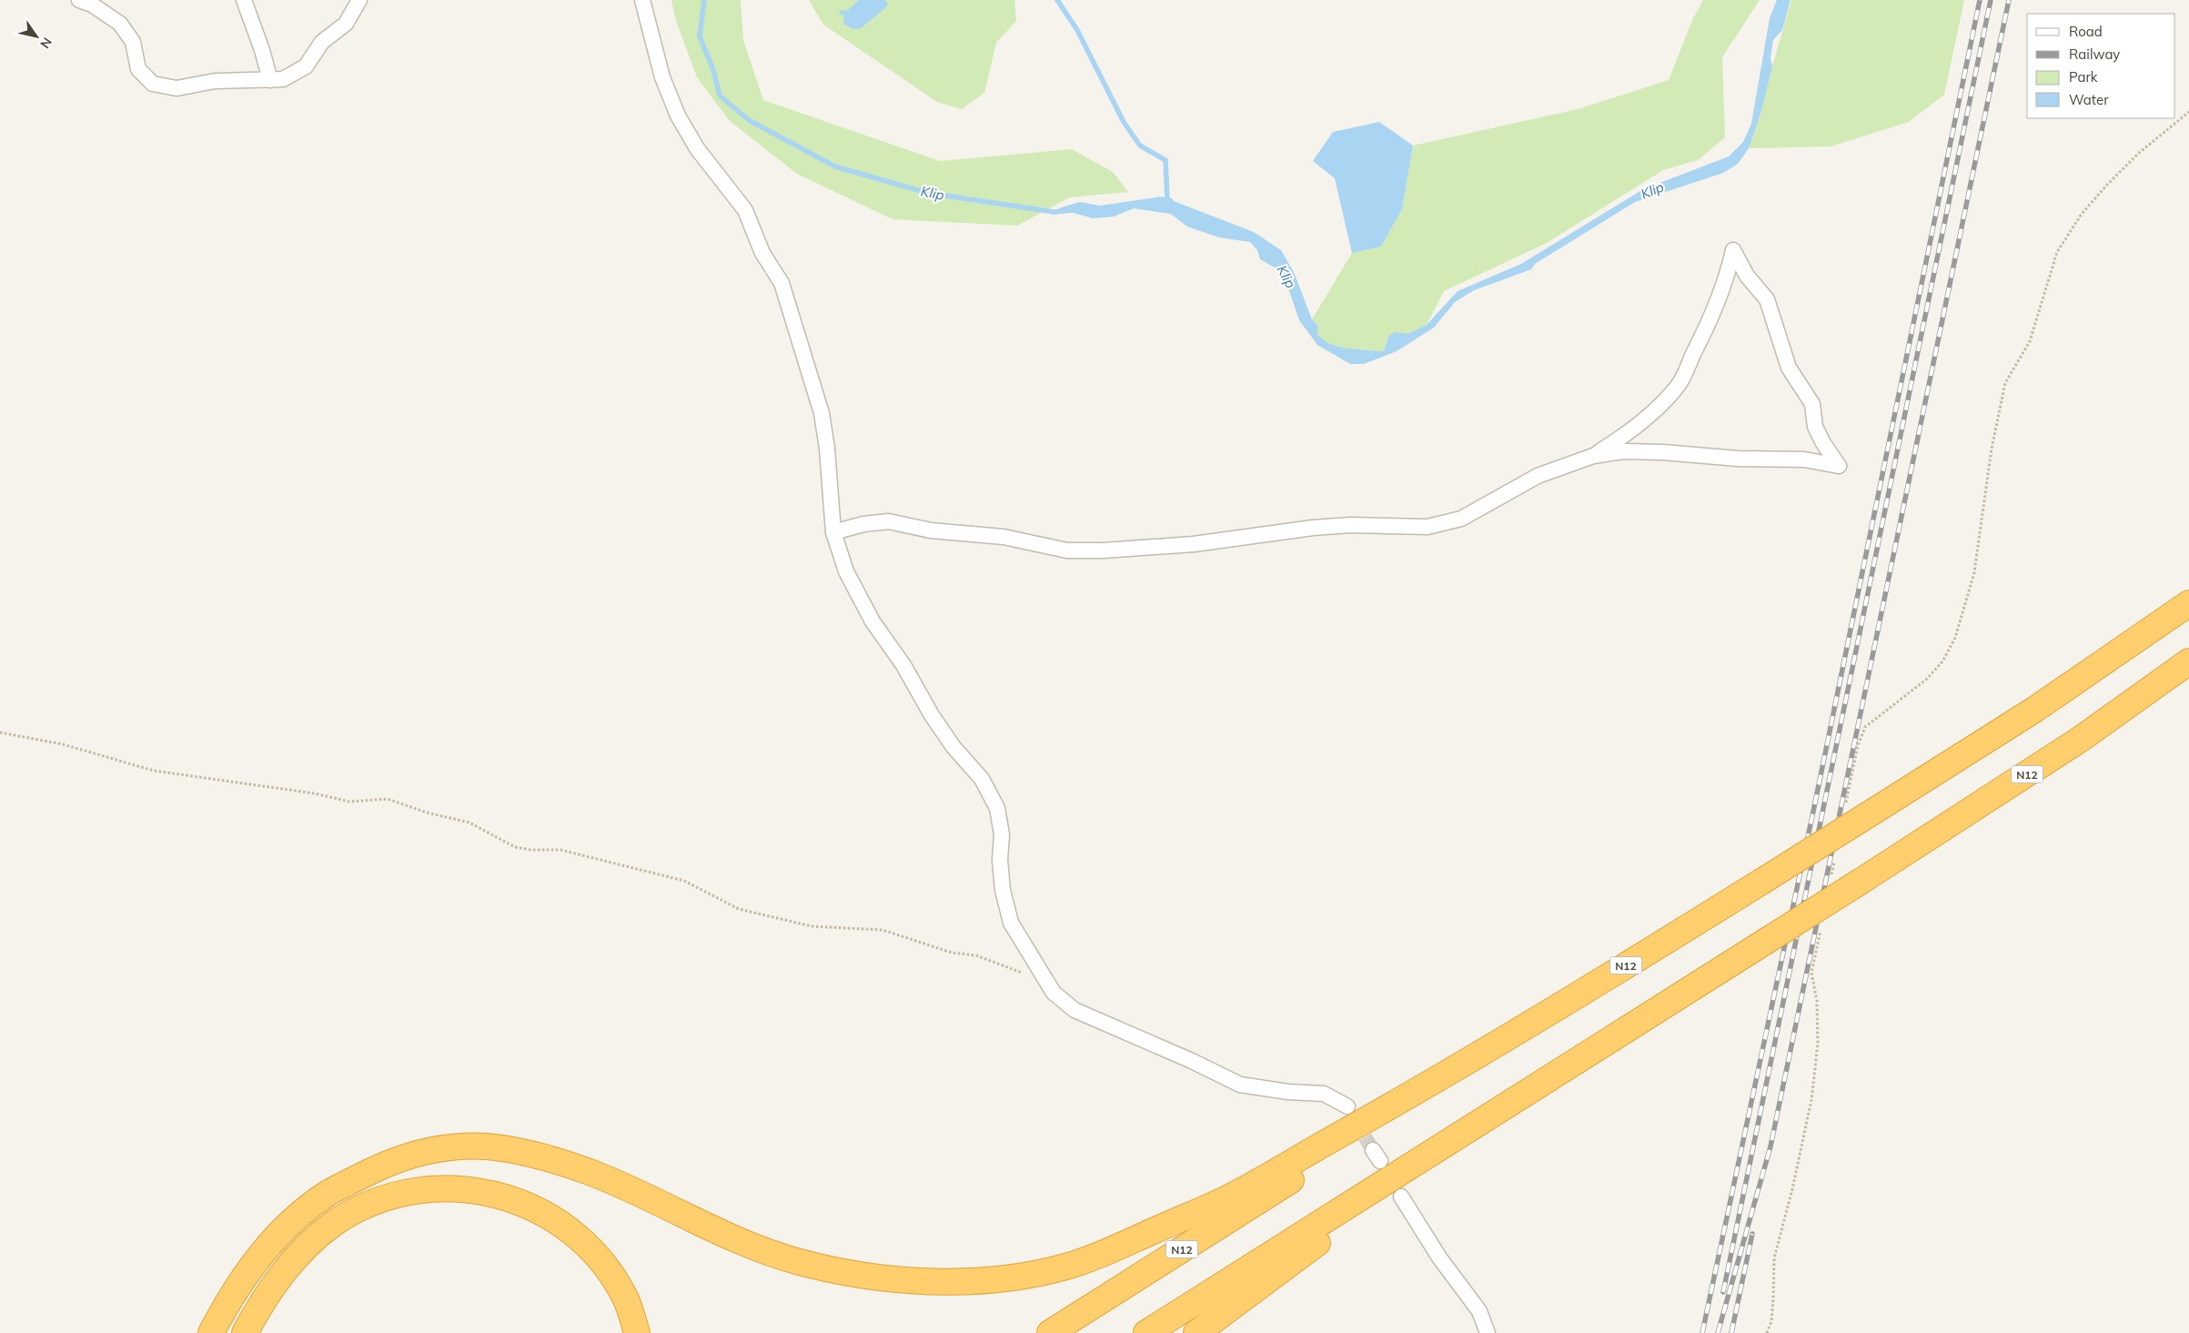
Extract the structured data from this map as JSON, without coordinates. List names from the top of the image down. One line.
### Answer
{"streets":{"highway":["N12"]},"water":["Klip"],"legend":["Road","Railway","Park","Water"],"north":"bottom right"}
